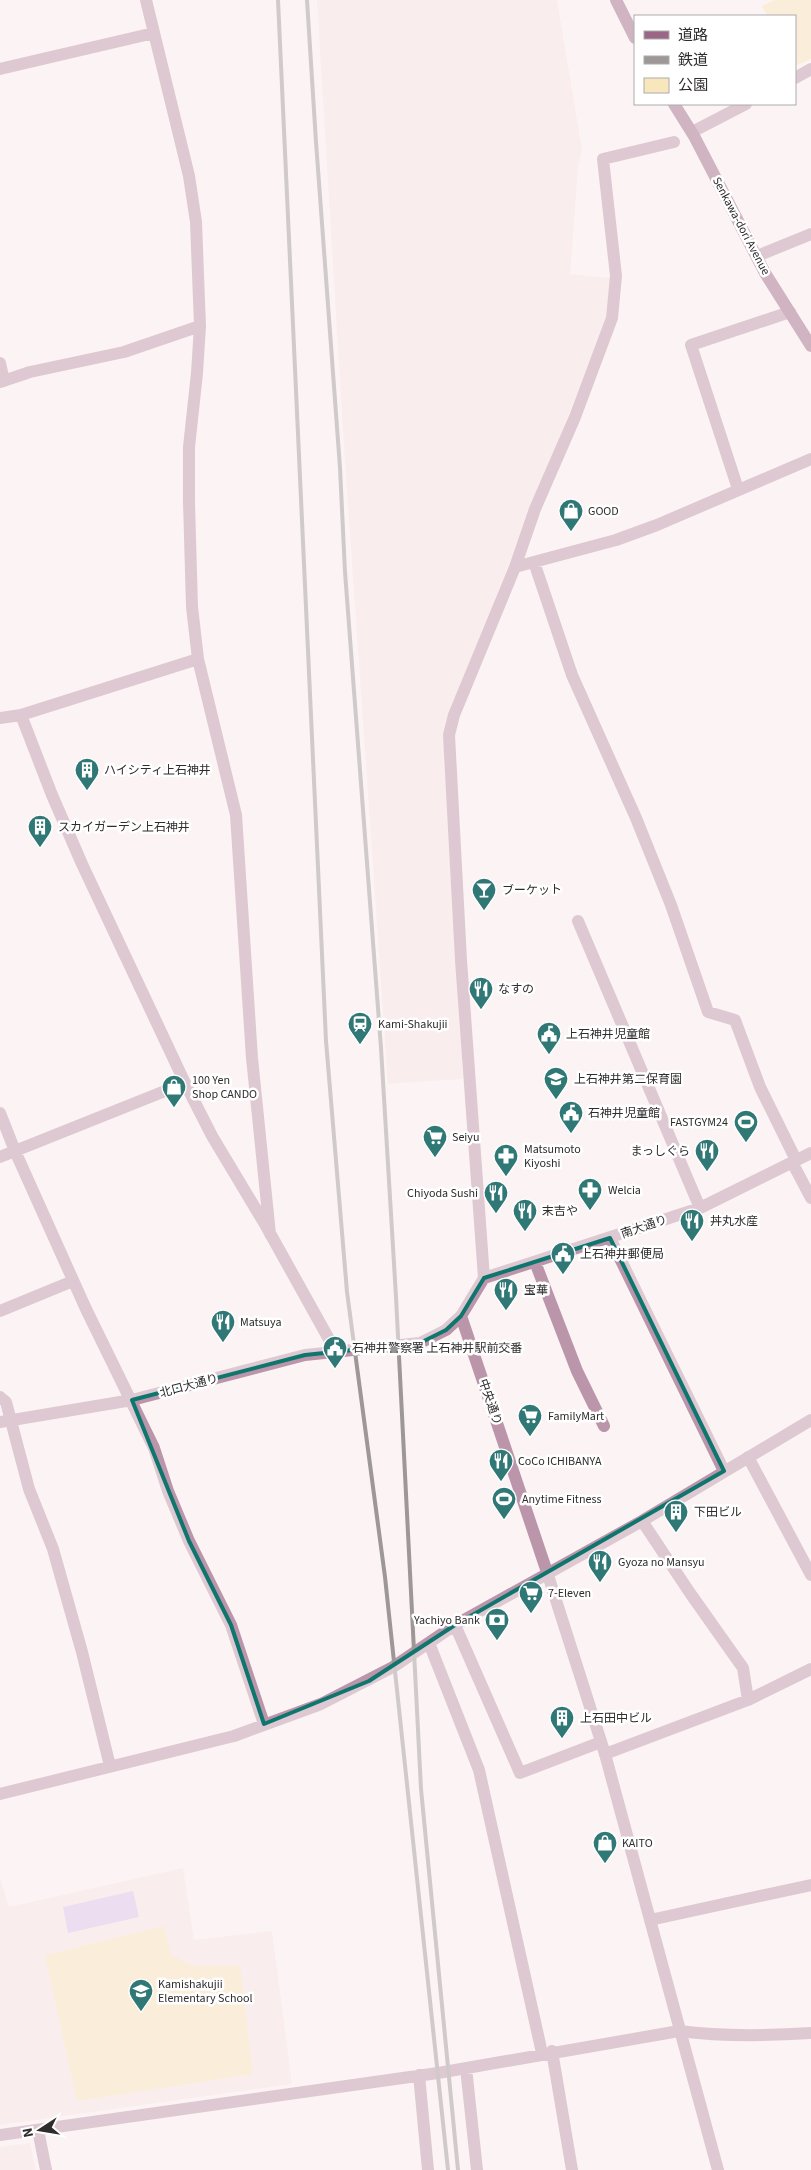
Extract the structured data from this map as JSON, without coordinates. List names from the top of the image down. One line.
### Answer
{"streets":{"main road":["Senkawa-dori Avenue"],"street":["南大通り","北口大通り","中央通り"]},"crossings":[["北口大通り","中央通り"]],"places":{"shop":["GOOD","100 Yen Shop CANDO","KAITO"],"building":["ハイシティ上石神井","スカイガーデン上石神井","下田ビル","上石田中ビル"],"bar":["ブーケット"],"restaurant":["なすの","まっしぐら","Chiyoda Sushi","末吉や","丼丸水産","宝華","Matsuya","CoCo ICHIBANYA","Gyoza no Mansyu"],"station":["Kami-Shakujii"],"public building":["上石神井児童館","石神井児童館","上石神井郵便局","石神井警察署 上石神井駅前交番"],"school or university":["上石神井第二保育園","Kamishakujii Elementary School"],"sports":["FASTGYM24","Anytime Fitness"],"supermarket":["Seiyu","FamilyMart","7-Eleven"],"pharmacy":["Matsumoto Kiyoshi","Welcia"],"bank":["Yachiyo Bank"]},"legend":["道路","鉄道","公園"],"north":"left"}
